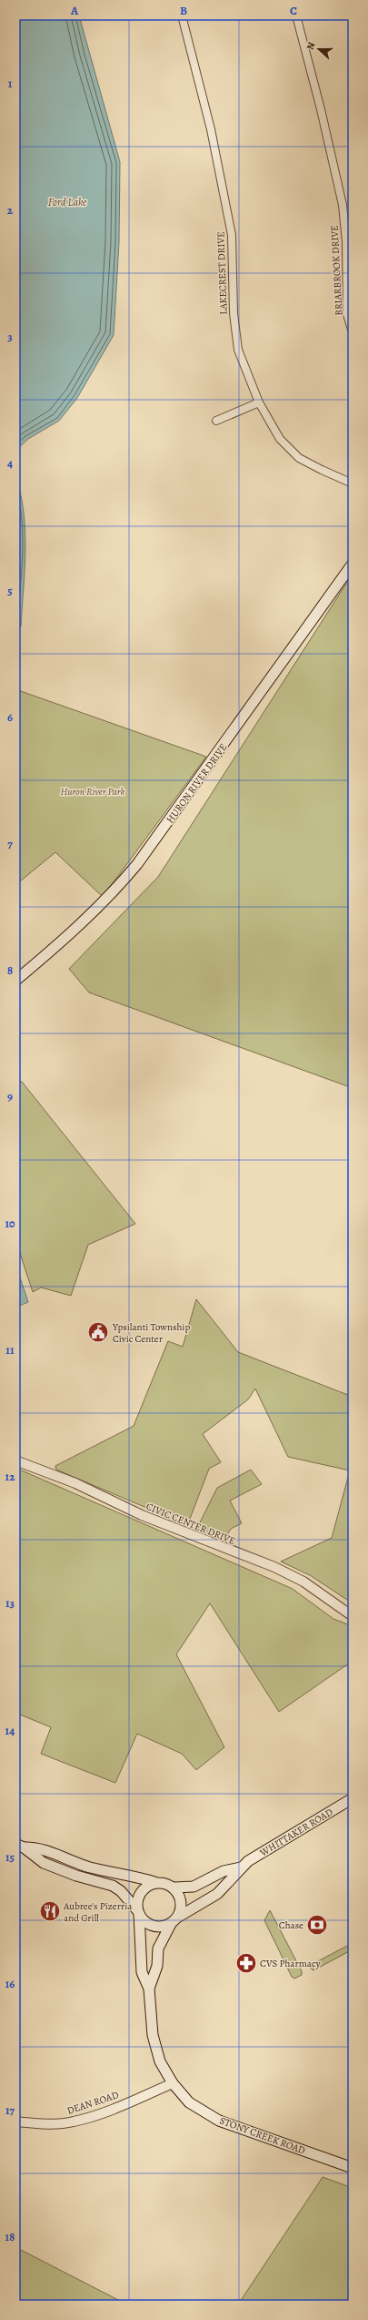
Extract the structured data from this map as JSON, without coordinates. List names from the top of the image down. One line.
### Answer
{"streets":{"main road":["HURON RIVER DRIVE","WHITTAKER ROAD","STONY CREEK ROAD"],"street":["BRIARBROOK DRIVE","LAKECREST DRIVE","CIVIC CENTER DRIVE","DEAN ROAD"]},"crossings":[["WHITTAKER ROAD","STONY CREEK ROAD"],["DEAN ROAD","STONY CREEK ROAD"]],"water":["Ford Lake"],"parks":["Huron River Park"],"places":{"public building":["Ypsilanti Township Civic Center"],"restaurant":["Aubree's Pizerria and Grill"],"bank":["Chase"],"pharmacy":["CVS Pharmacy"]},"north":"left","grid":{"columns":["A","B","C"],"rows":["1","2","3","4","5","6","7","8","9","10","11","12","13","14","15","16","17","18"]}}
